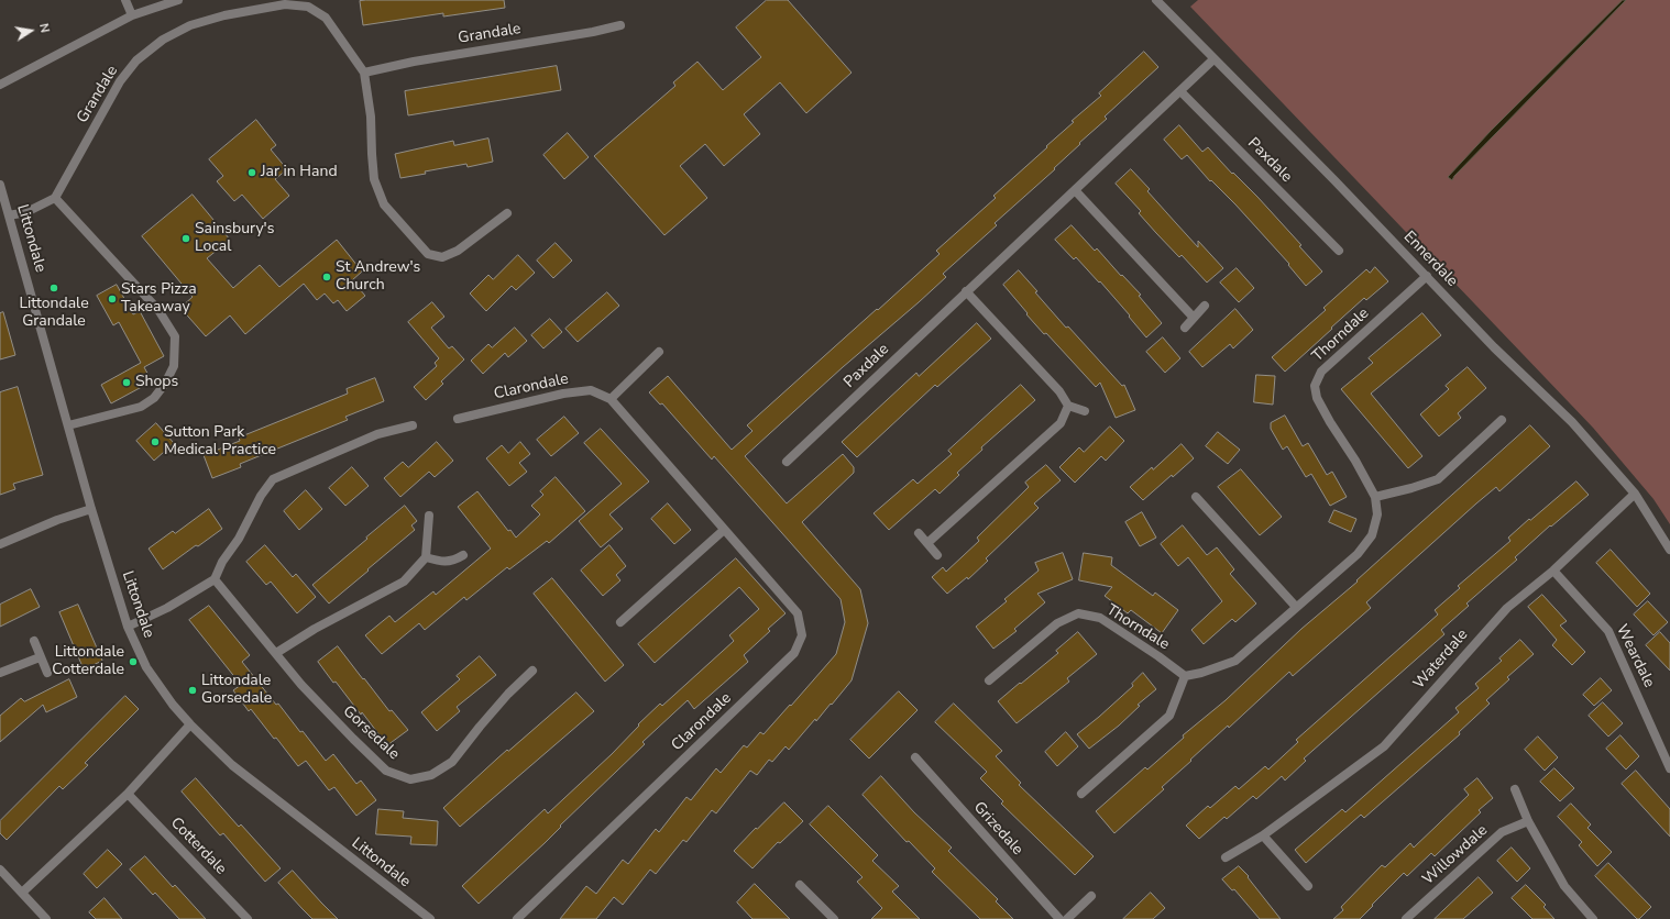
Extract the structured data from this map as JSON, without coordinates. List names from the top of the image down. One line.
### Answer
{"streets":{"street":["Grandale","Paxdale","Littondale","Ennerdale","Thorndale","Clarondale","Weardale","Waterdale","Gorsedale","Grizedale","Cotterdale","Willowdale"]},"crossings":[["Paxdale","Ennerdale"],["Ennerdale","Thorndale"],["Ennerdale","Waterdale"],["Weardale","Waterdale"]],"places":["Jar in Hand","Sainsbury's Local","St Andrew's Church","Littondale Grandale","Stars Pizza Takeaway","Shops","Sutton Park Medical Practice","Littondale Cotterdale","Littondale Gorsedale"],"north":"right"}
